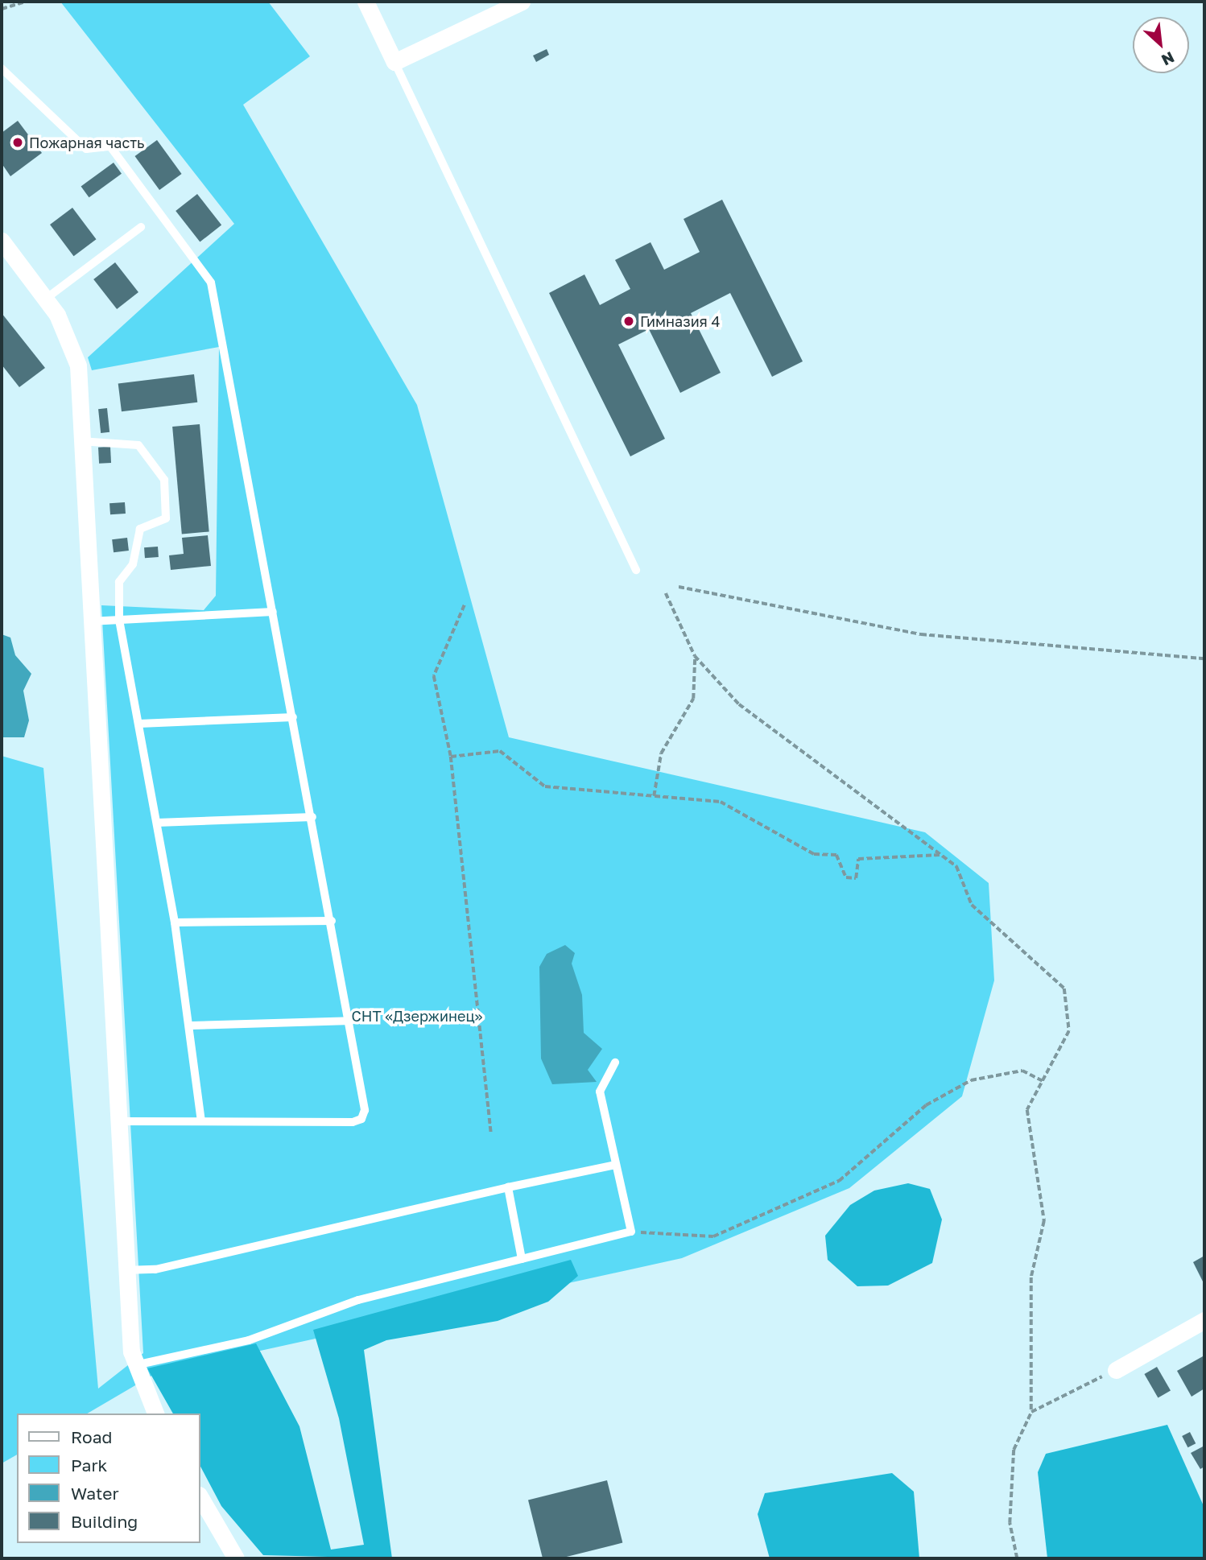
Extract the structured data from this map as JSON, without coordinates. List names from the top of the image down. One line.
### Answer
{"parks":["СНТ «Дзержинец»"],"places":["Пожарная часть","Гимназия 4"],"legend":["Road","Park","Water","Building"],"north":"bottom right"}
